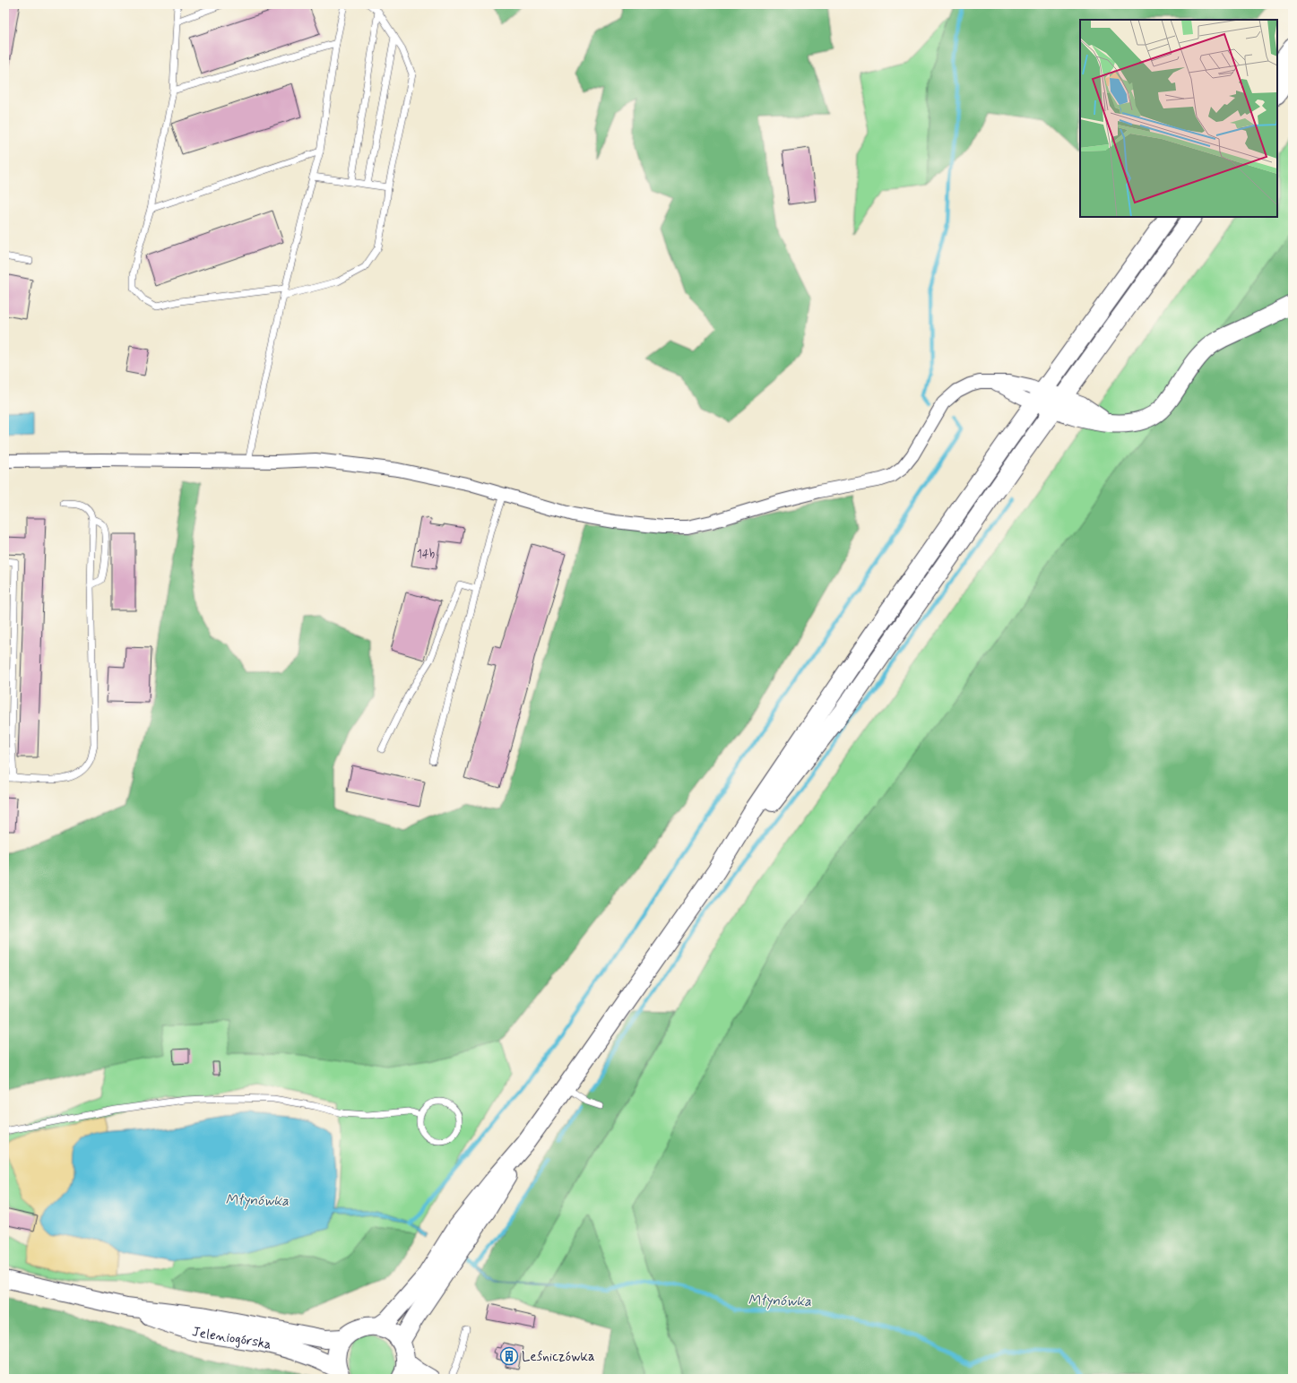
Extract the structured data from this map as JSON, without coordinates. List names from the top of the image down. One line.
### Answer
{"streets":{"main road":["Jeleniogórska"]},"water":["Młynówka"],"places":{"building":["Leśniczówka"]},"house_numbers":["14b"]}
